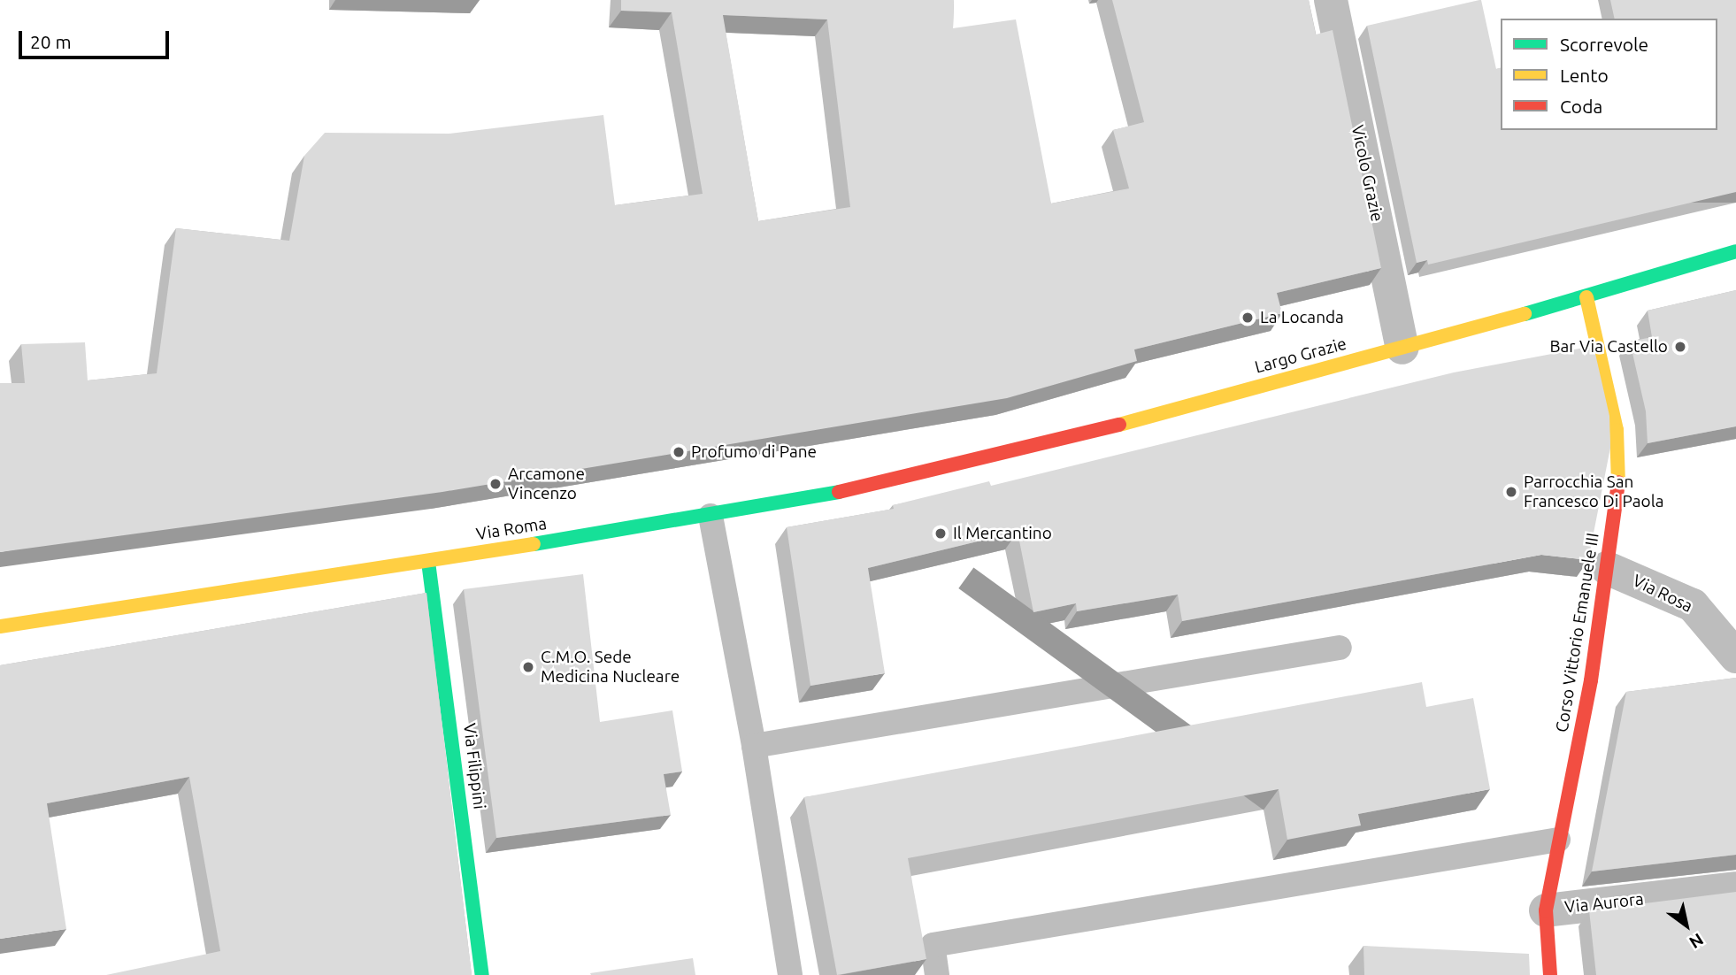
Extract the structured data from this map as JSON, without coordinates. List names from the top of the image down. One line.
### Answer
{"streets":{"street":["Vicolo Grazie","Largo Grazie","Via Roma","Via Rosa","Corso Vittorio Emanuele III","Via Filippini","Via Aurora"]},"crossings":[["Vicolo Grazie","Largo Grazie"],["Largo Grazie","Via Roma"],["Largo Grazie","Corso Vittorio Emanuele III"],["Via Roma","Via Filippini"],["Via Rosa","Corso Vittorio Emanuele III"],["Corso Vittorio Emanuele III","Via Aurora"]],"places":["La Locanda","Bar Via Castello","Profumo di Pane","Arcamone Vincenzo","Parrocchia San Francesco Di Paola","Il Mercantino","C.M.O. Sede Medicina Nucleare"],"legend":["Scorrevole","Lento","Coda"],"scale_bar":"20 m","north":"bottom right"}
